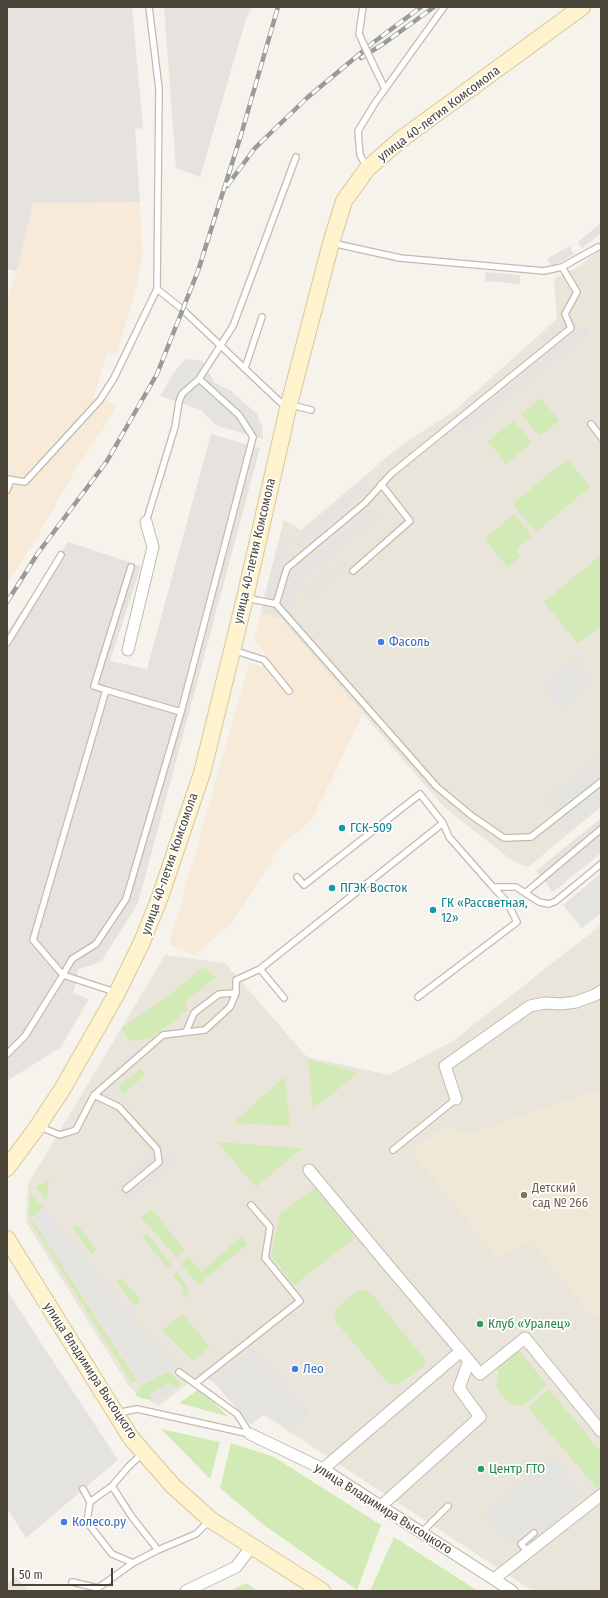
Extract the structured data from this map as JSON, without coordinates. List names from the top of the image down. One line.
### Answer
{"streets":{"main road":["улица 40-летия Комсомола","улица Владимира Высоцкого"]},"places":["Фасоль","ГСК-509","ПГЭК Восток","ГК «Рассветная, 12»","Детский сад № 266","Клуб «Уралец»","Лео","Центр ГТО","Колесо.ру"],"scale_bar":"50 m"}
